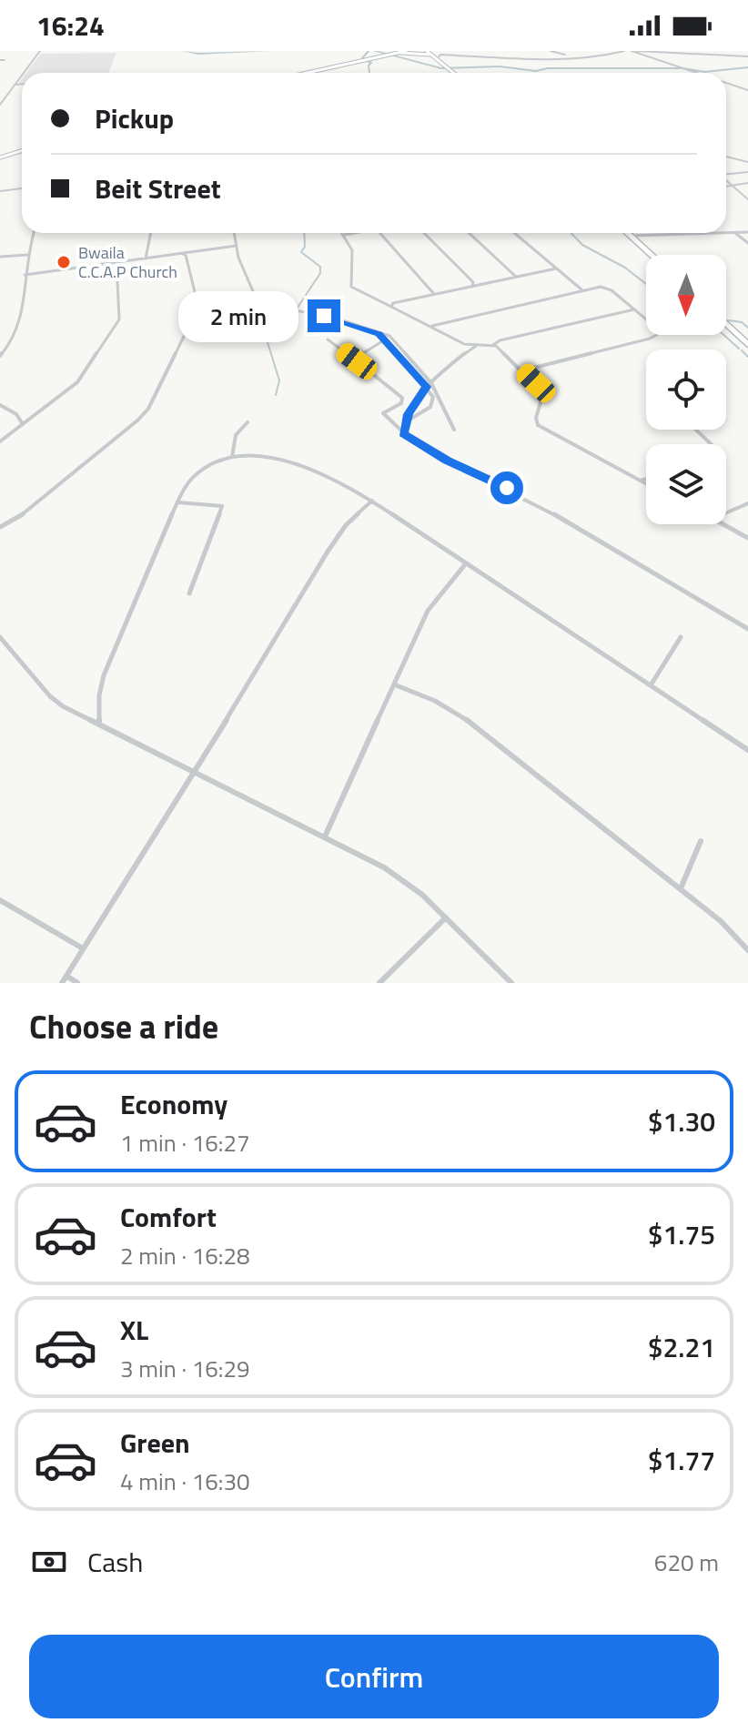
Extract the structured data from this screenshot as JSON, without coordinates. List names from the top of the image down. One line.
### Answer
{"places":["Bwaila C.C.A.P Church"],"north":"bottom","page":{"status":"16:24","banner":["Pickup","Beit Street"],"bubble":"2 min","heading":"Choose a ride","list":[{"name":"Economy","note":"1 min · 16:27","value":"$1.30"},{"name":"Comfort","note":"2 min · 16:28","value":"$1.75"},{"name":"XL","note":"3 min · 16:29","value":"$2.21"},{"name":"Green","note":"4 min · 16:30","value":"$1.77"}],"pay":["Cash","620 m"],"buttons":"Confirm"}}
